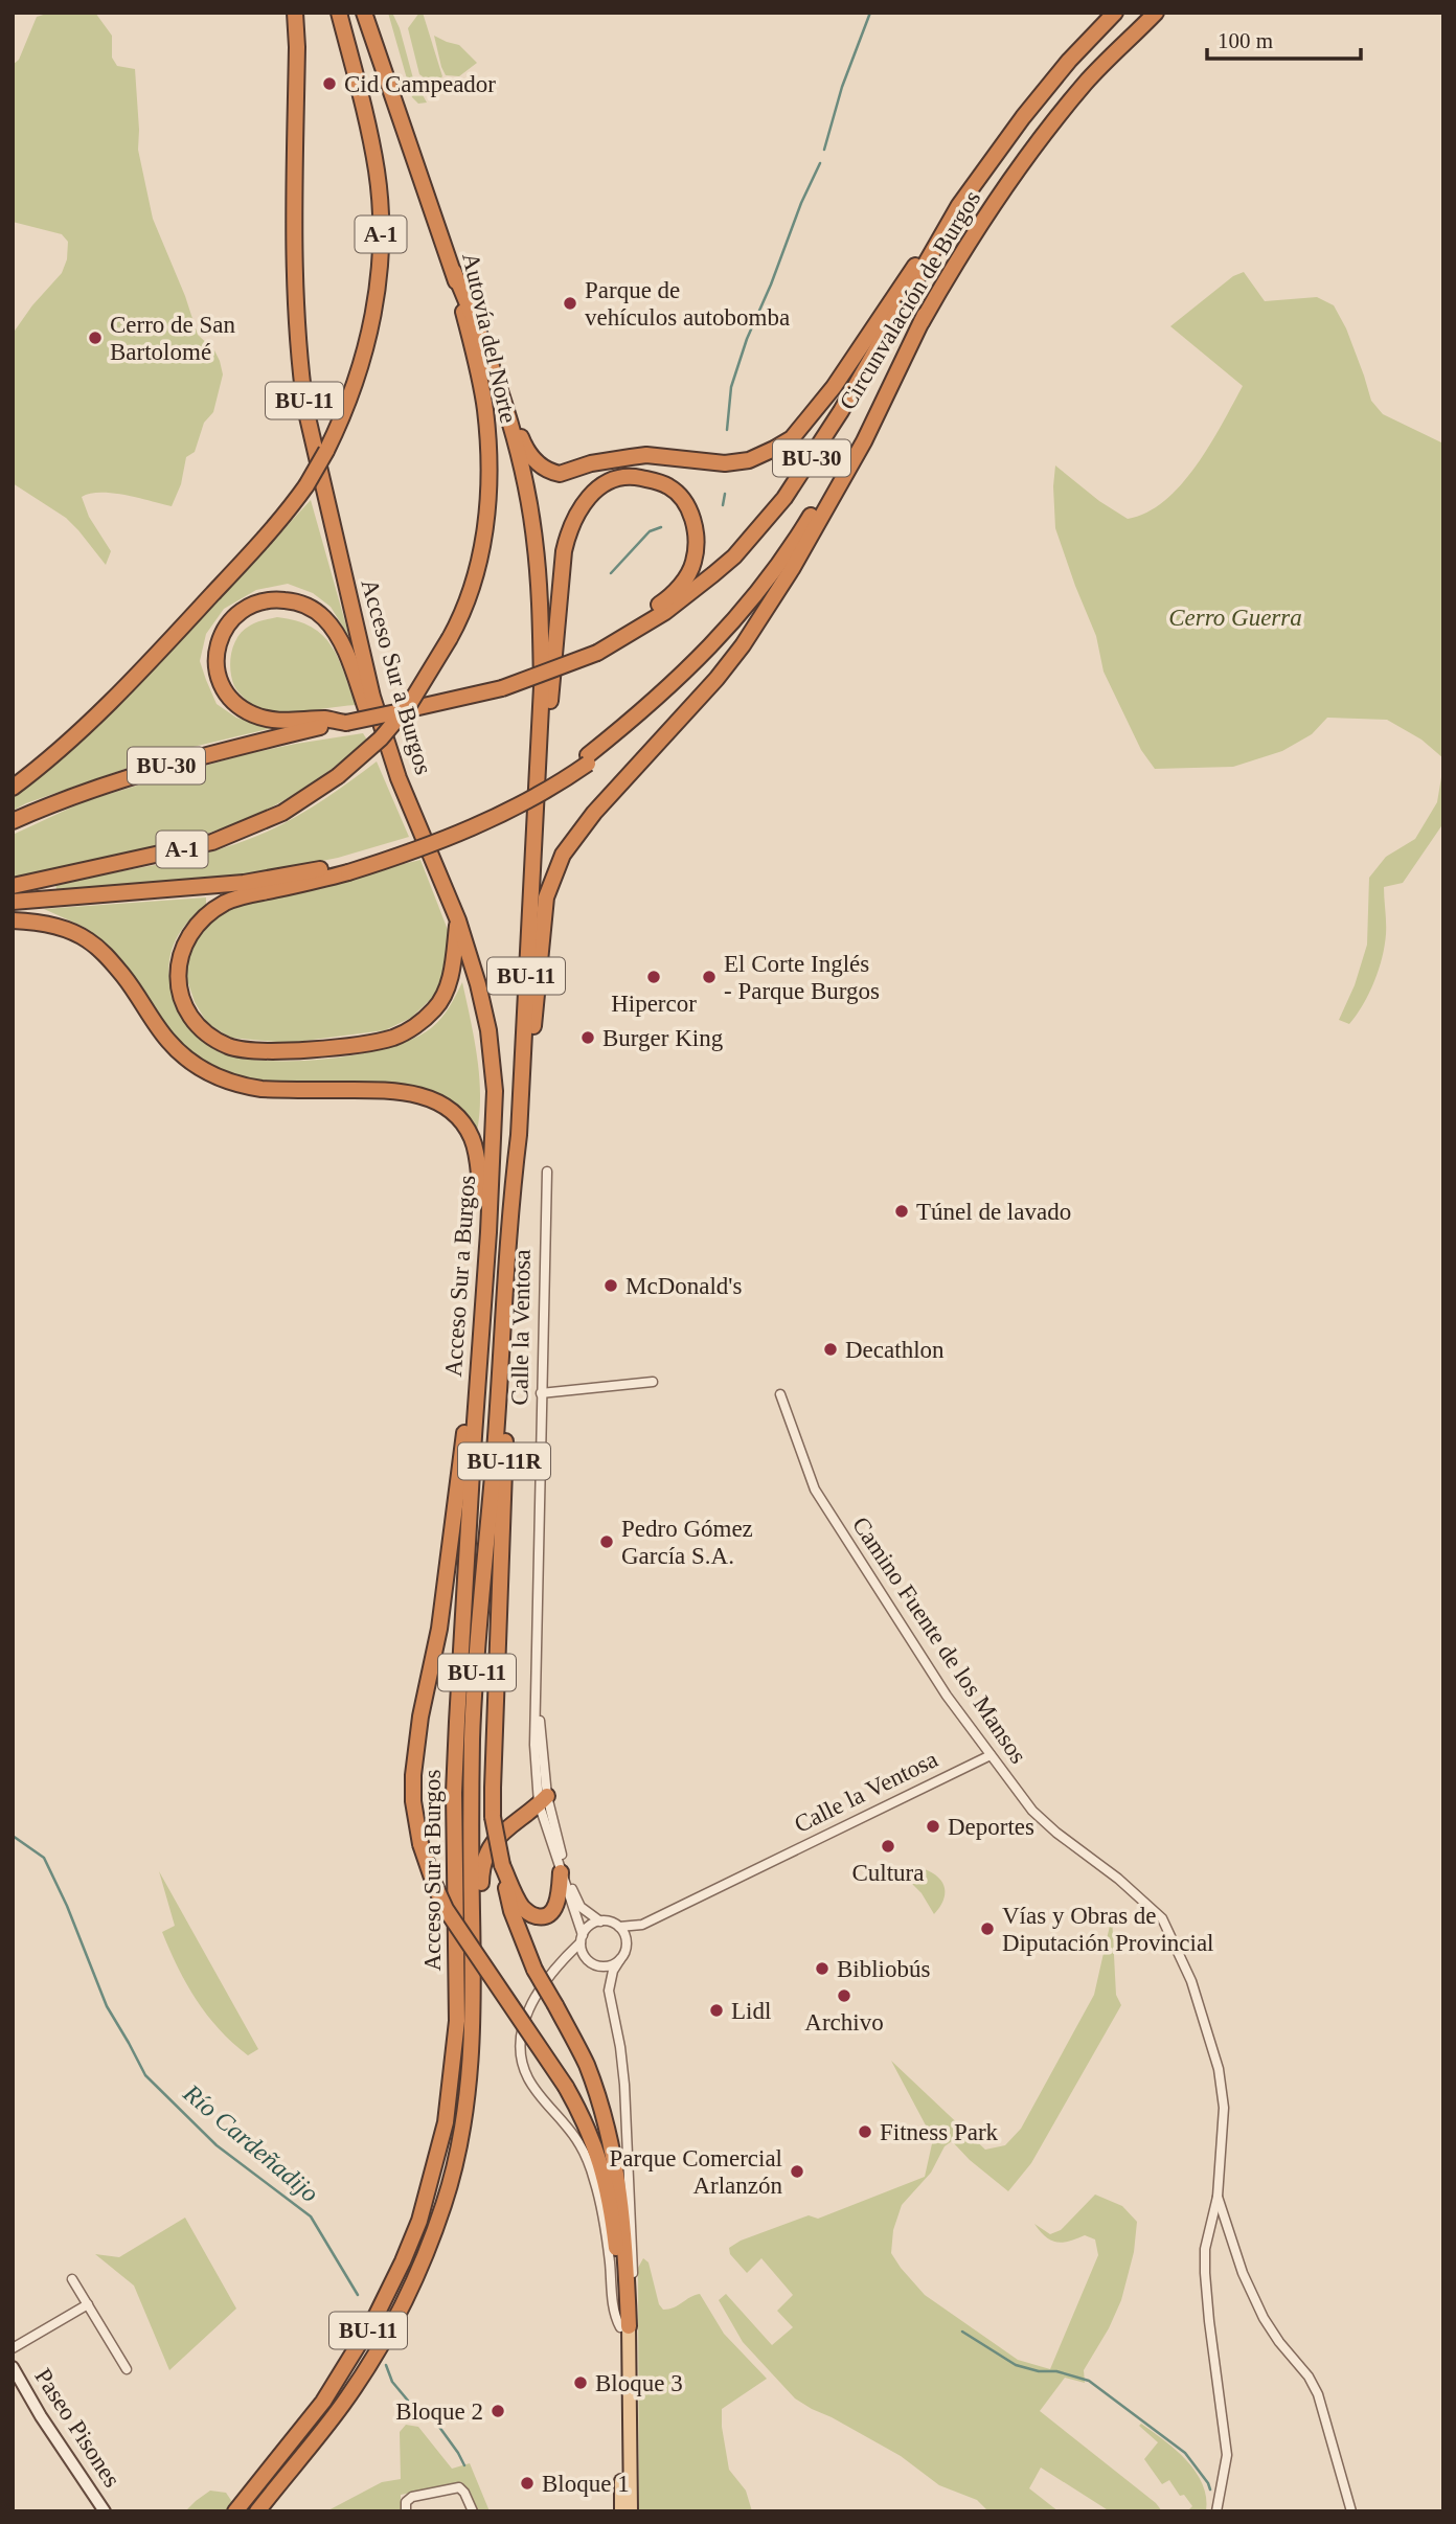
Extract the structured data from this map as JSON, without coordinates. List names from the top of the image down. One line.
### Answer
{"streets":{"highway":["A-1","Circunvalación de Burgos","Autovía del Norte","BU-11","BU-30","Acceso Sur a Burgos","BU-11R"],"main road":["Paseo Pisones"],"street":["Calle la Ventosa","Camino Fuente de los Mansos"]},"crossings":[["Circunvalación de Burgos","BU-30"],["Autovía del Norte","Acceso Sur a Burgos"],["Acceso Sur a Burgos","BU-11R"],["Calle la Ventosa","Camino Fuente de los Mansos"]],"water":["Río Cardeñadijo"],"parks":["Cerro Guerra"],"places":["Cid Campeador","Parque de vehículos autobomba","Cerro de San Bartolomé","Hipercor","El Corte Inglés - Parque Burgos","Burger King","Túnel de lavado","McDonald's","Decathlon","Pedro Gómez García S.A.","Deportes","Cultura","Vías y Obras de Diputación Provincial","Bibliobús","Archivo","Lidl","Fitness Park","Parque Comercial Arlanzón","Bloque 3","Bloque 2","Bloque 1"],"scale_bar":"100 m"}
